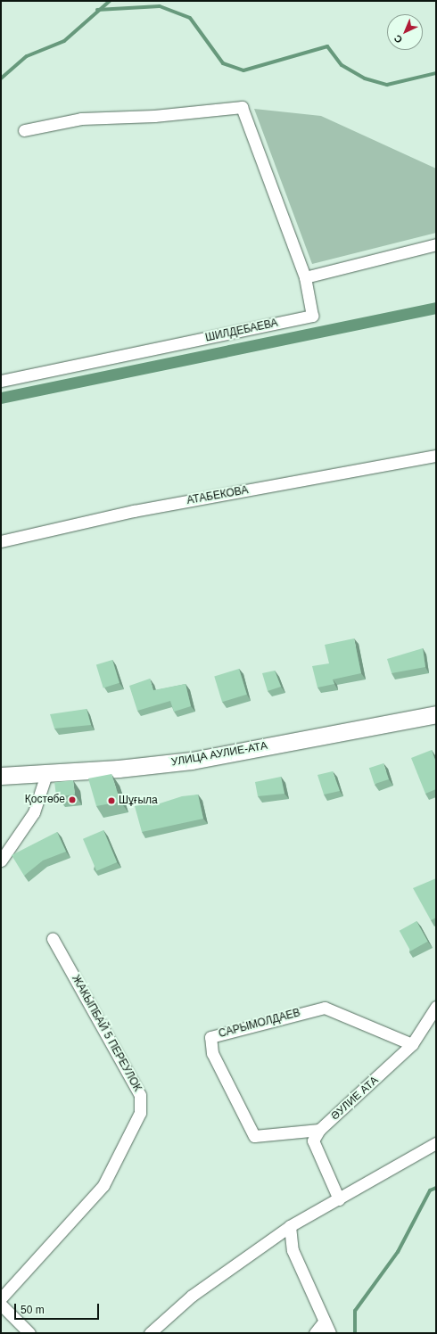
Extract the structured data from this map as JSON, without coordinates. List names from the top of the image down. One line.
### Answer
{"streets":{"main road":["УЛИЦА АУЛИЕ-АТА"],"street":["ШИЛДЕБАЕВА","АТАБЕКОВА","САРЫМОЛДАЕВ","ЖАКЫПБАЙ 5 ПЕРЕУЛОК","ӘУЛИЕ АТА"]},"crossings":[["САРЫМОЛДАЕВ","ӘУЛИЕ АТА"]],"places":["Қостөбе","Шұғыла"],"scale_bar":"50 m","north":"bottom left"}
